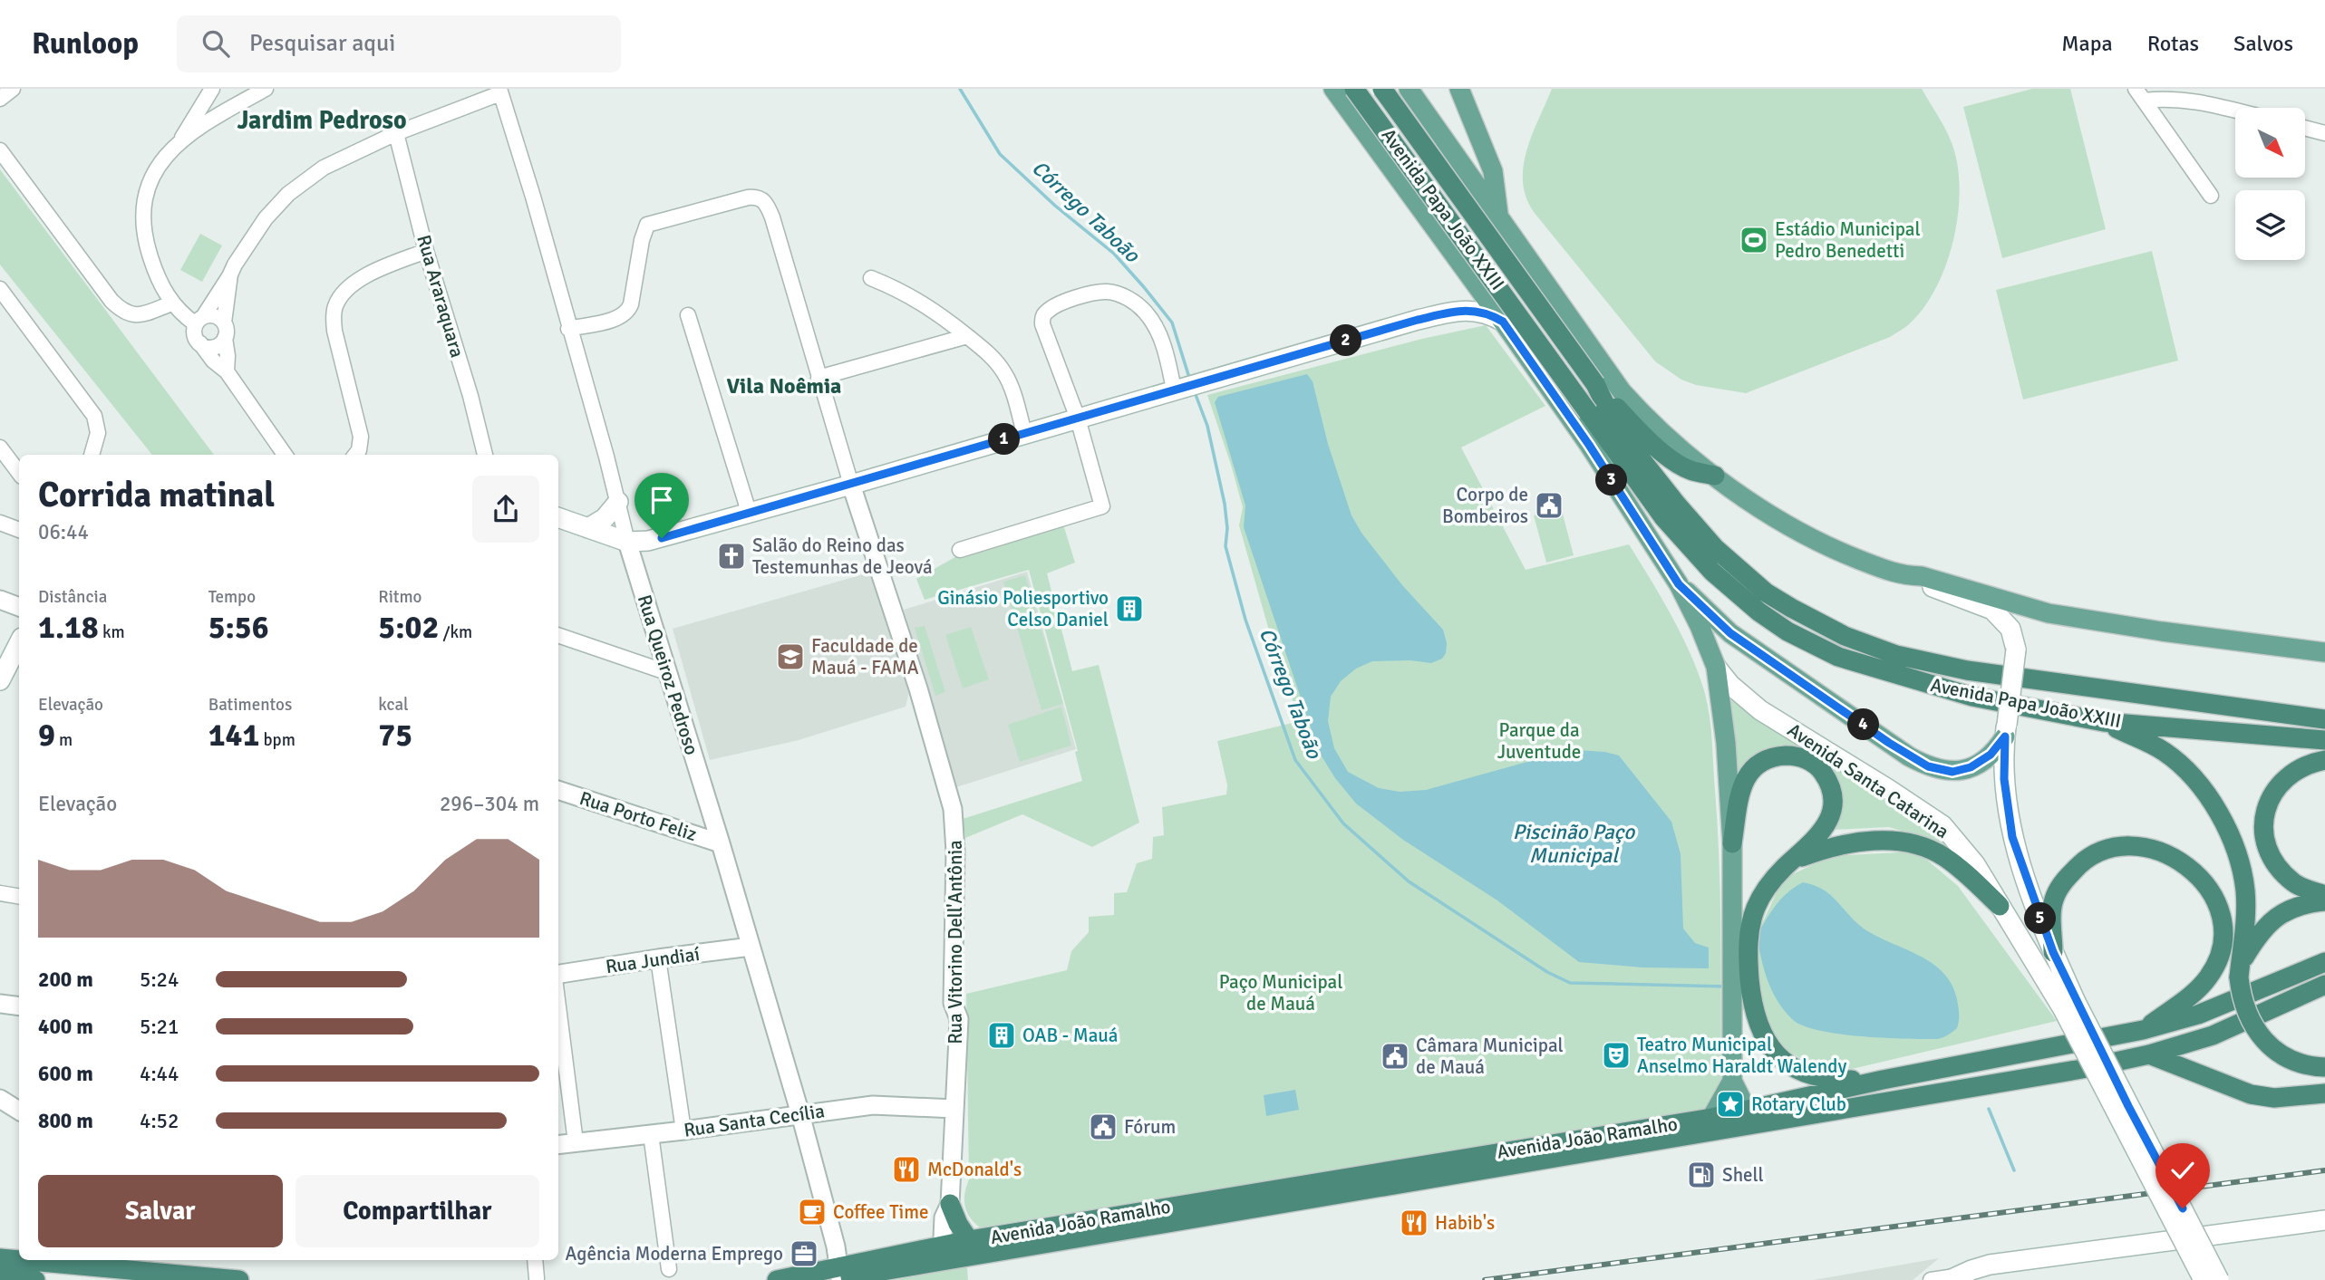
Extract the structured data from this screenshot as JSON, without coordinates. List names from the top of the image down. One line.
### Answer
{"streets":{"highway":["Avenida Papa João XXIII","Avenida João Ramalho"],"main road":["Avenida Santa Catarina"],"street":["Rua Araraquara","Rua Queiroz Pedroso","Rua Porto Feliz","Rua Vitorino Dell'Antônia","Rua Jundiaí","Rua Santa Cecília"]},"crossings":[["Avenida Papa João XXIII","Avenida Santa Catarina"],["Avenida Papa João XXIII","Avenida João Ramalho"],["Rua Queiroz Pedroso","Rua Porto Feliz"],["Rua Queiroz Pedroso","Rua Jundiaí"],["Rua Queiroz Pedroso","Rua Santa Cecília"],["Rua Queiroz Pedroso","Avenida João Ramalho"],["Rua Vitorino Dell'Antônia","Rua Santa Cecília"],["Rua Vitorino Dell'Antônia","Avenida João Ramalho"]],"districts":["Jardim Pedroso","Vila Noêmia"],"water":["Córrego Taboão","Piscinão Paço Municipal"],"parks":["Parque da Juventude","Paço Municipal de Mauá"],"places":{"sports":["Estádio Municipal Pedro Benedetti"],"public building":["Corpo de Bombeiros","Câmara Municipal de Mauá","Fórum"],"church":["Salão do Reino das Testemunhas de Jeová"],"building":["Ginásio Poliesportivo Celso Daniel","OAB - Mauá"],"school or university":["Faculdade de Mauá - FAMA"],"theatre":["Teatro Municipal Anselmo Haraldt Walendy"],"place":["Rotary Club"],"restaurant":["McDonald's","Habib's"],"fuel station":["Shell"],"cafe":["Coffee Time"],"office":["Agência Moderna Emprego"]},"north":"bottom right","page":{"header":"Runloop","search":"Pesquisar aqui","nav":["Mapa","Rotas","Salvos"],"pins":["2","1","3","4","5"],"heading":["Corrida matinal","06:44"],"stats":[["Distância","1.18 km"],["Tempo","5:56"],["Ritmo","5:02 /km"],["Elevação","9 m"],["Batimentos","141 bpm"],["kcal","75"]],"chart":["Elevação","296–304 m"],"list":[{"name":"200 m","note":"5:24"},{"name":"400 m","note":"5:21"},{"name":"600 m","note":"4:44"},{"name":"800 m","note":"4:52"}],"buttons":["Salvar","Compartilhar"]}}
